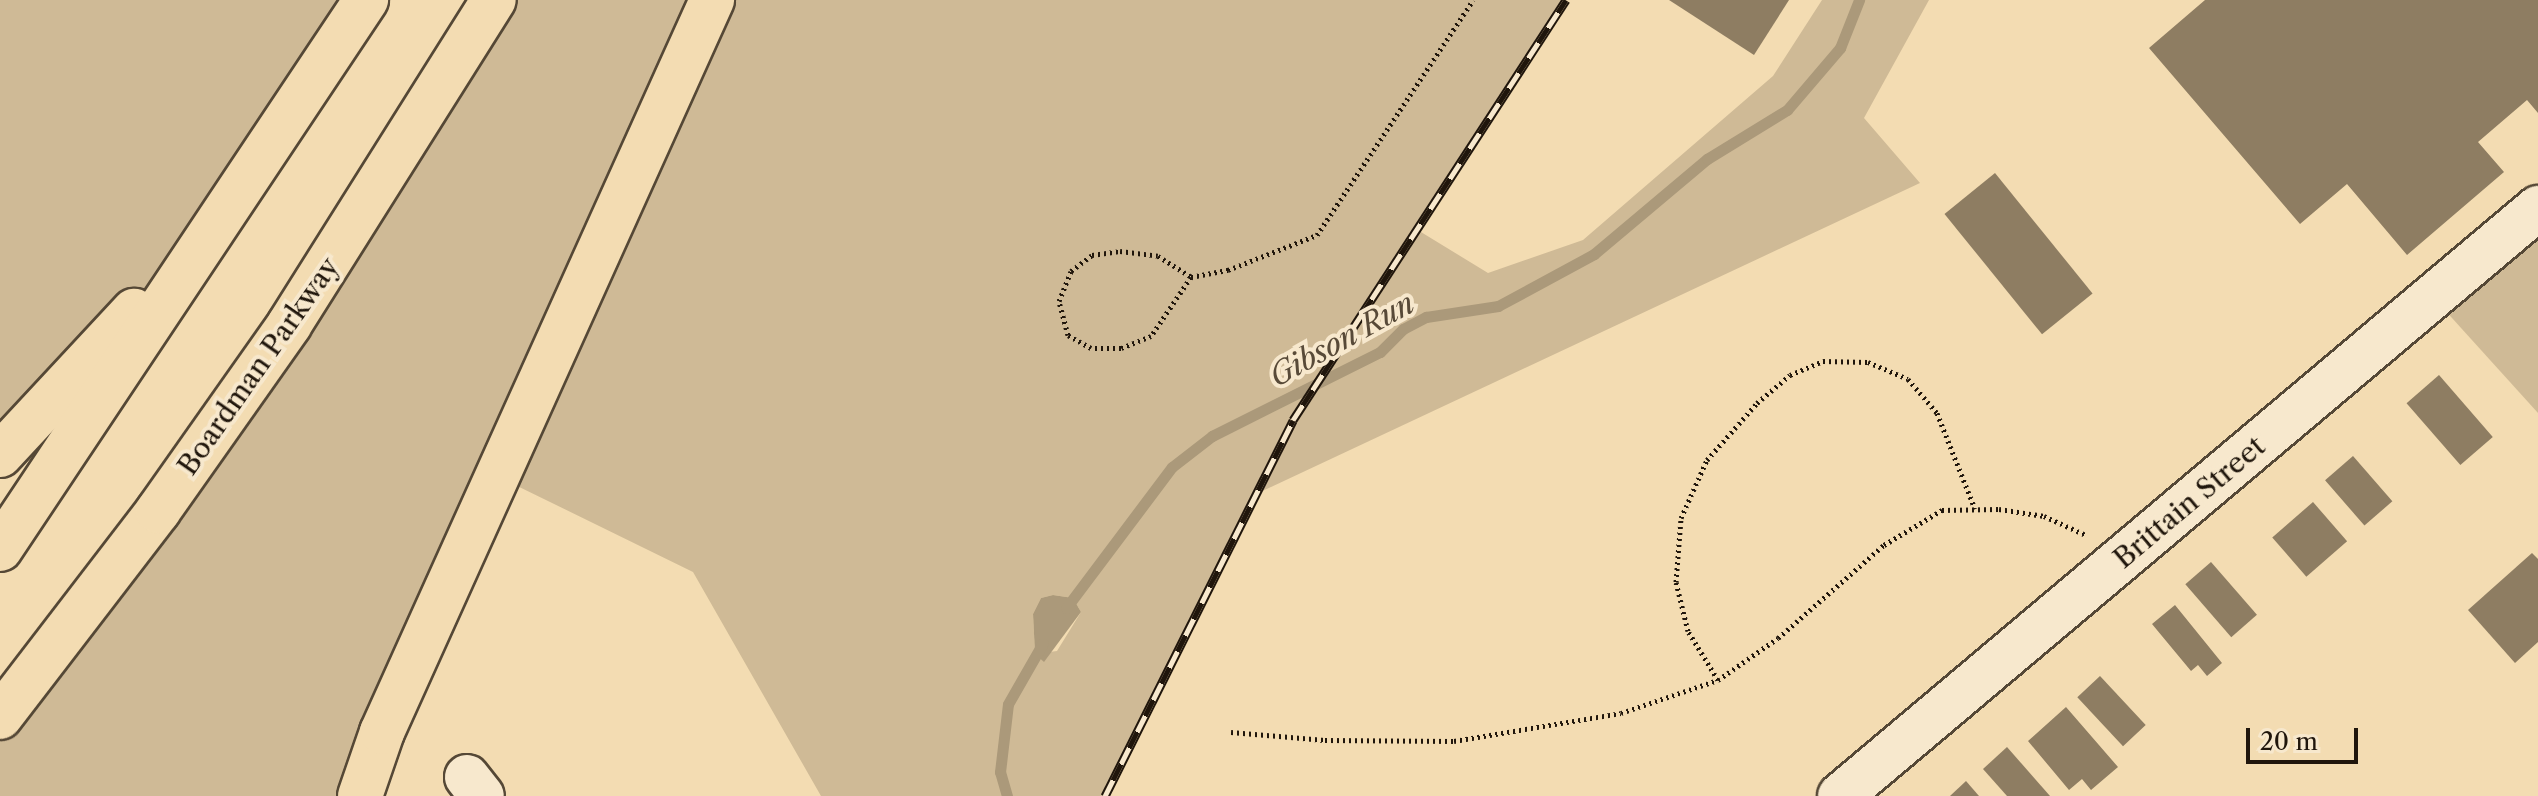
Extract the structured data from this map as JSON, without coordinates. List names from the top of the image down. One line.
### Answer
{"streets":{"highway":["Boardman Parkway"],"street":["Brittain Street"]},"water":["Gibson Run"],"scale_bar":"20 m"}
